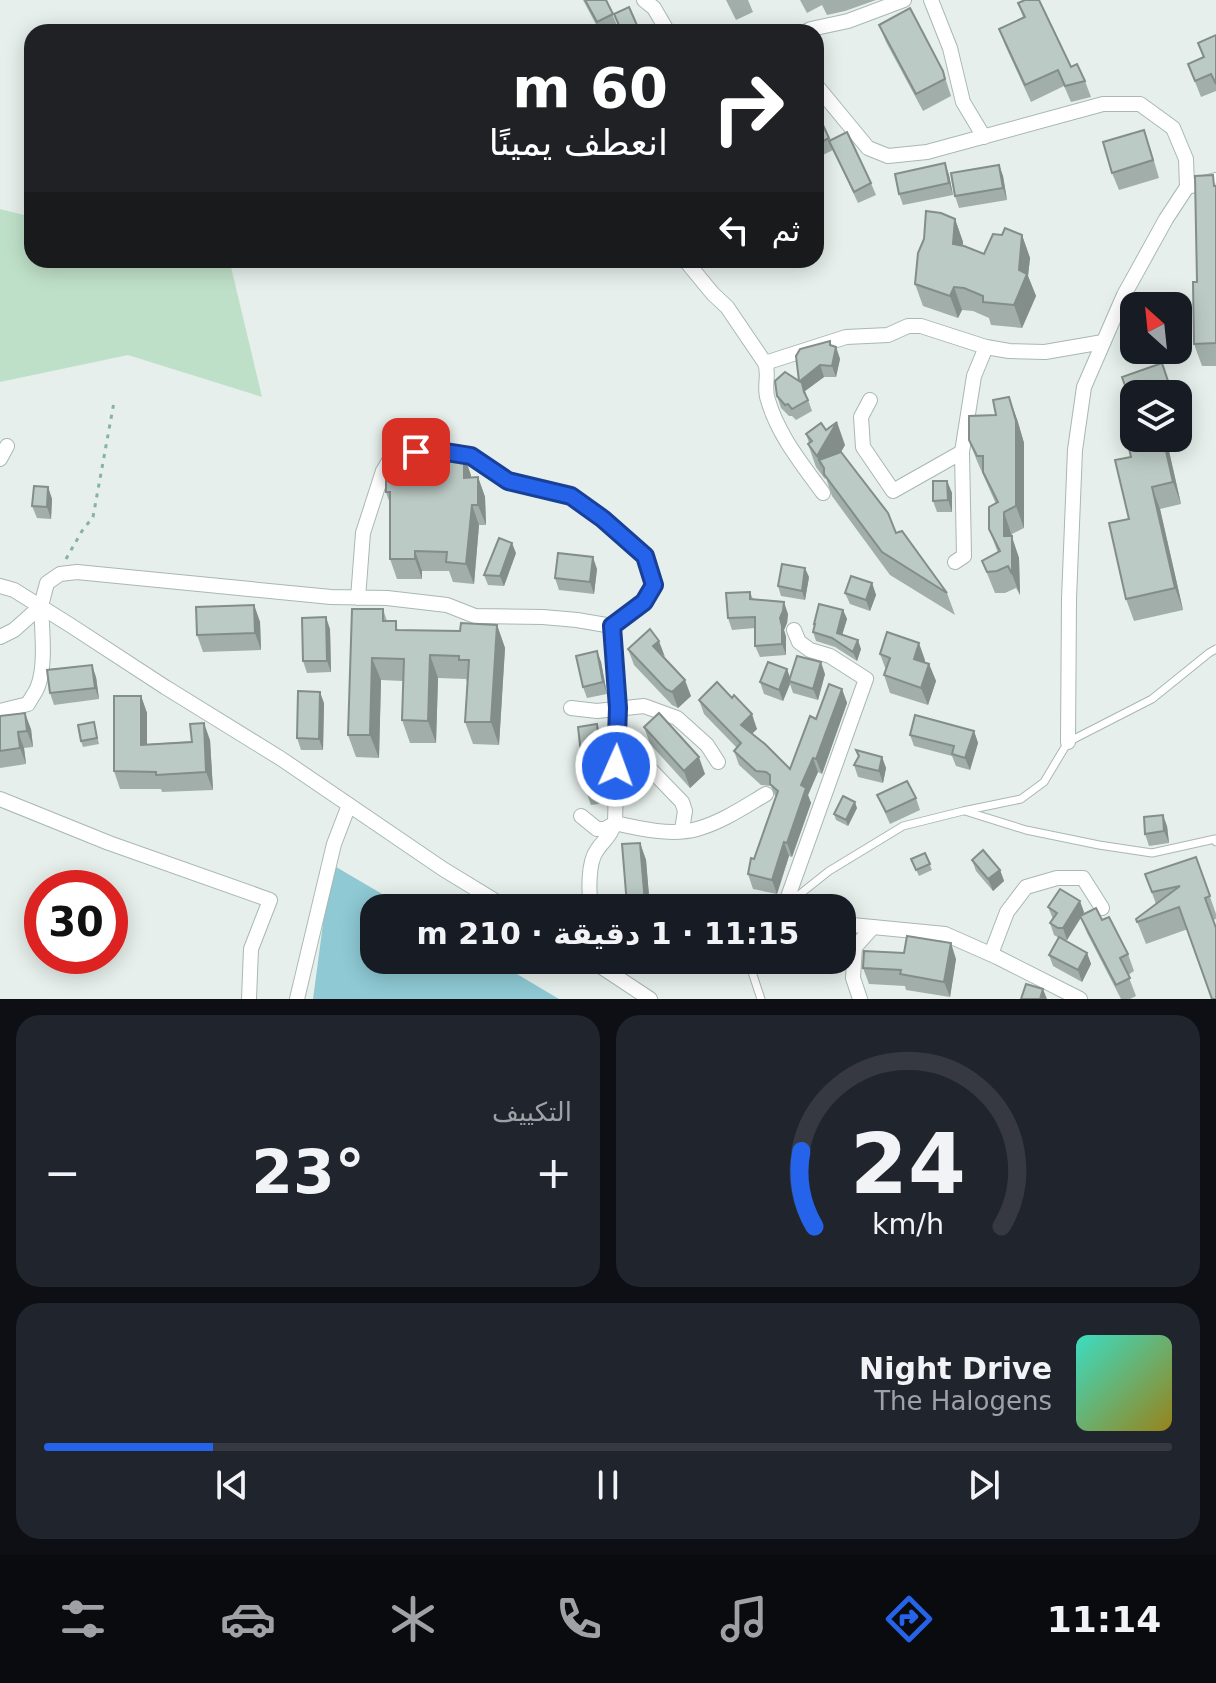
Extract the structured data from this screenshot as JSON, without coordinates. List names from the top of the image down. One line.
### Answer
{"north":"top left","page":{"turn":["60 m","انعطف يمينًا"],"then":"ثم","limit":"30","trip":"11:15 · 1 دقيقة · 210 m","tile":"التكييف","heat":["−","23°","+"],"song":["Night Drive","The Halogens"],"tabs":"11:14","gauge":["24","km/h"]}}
